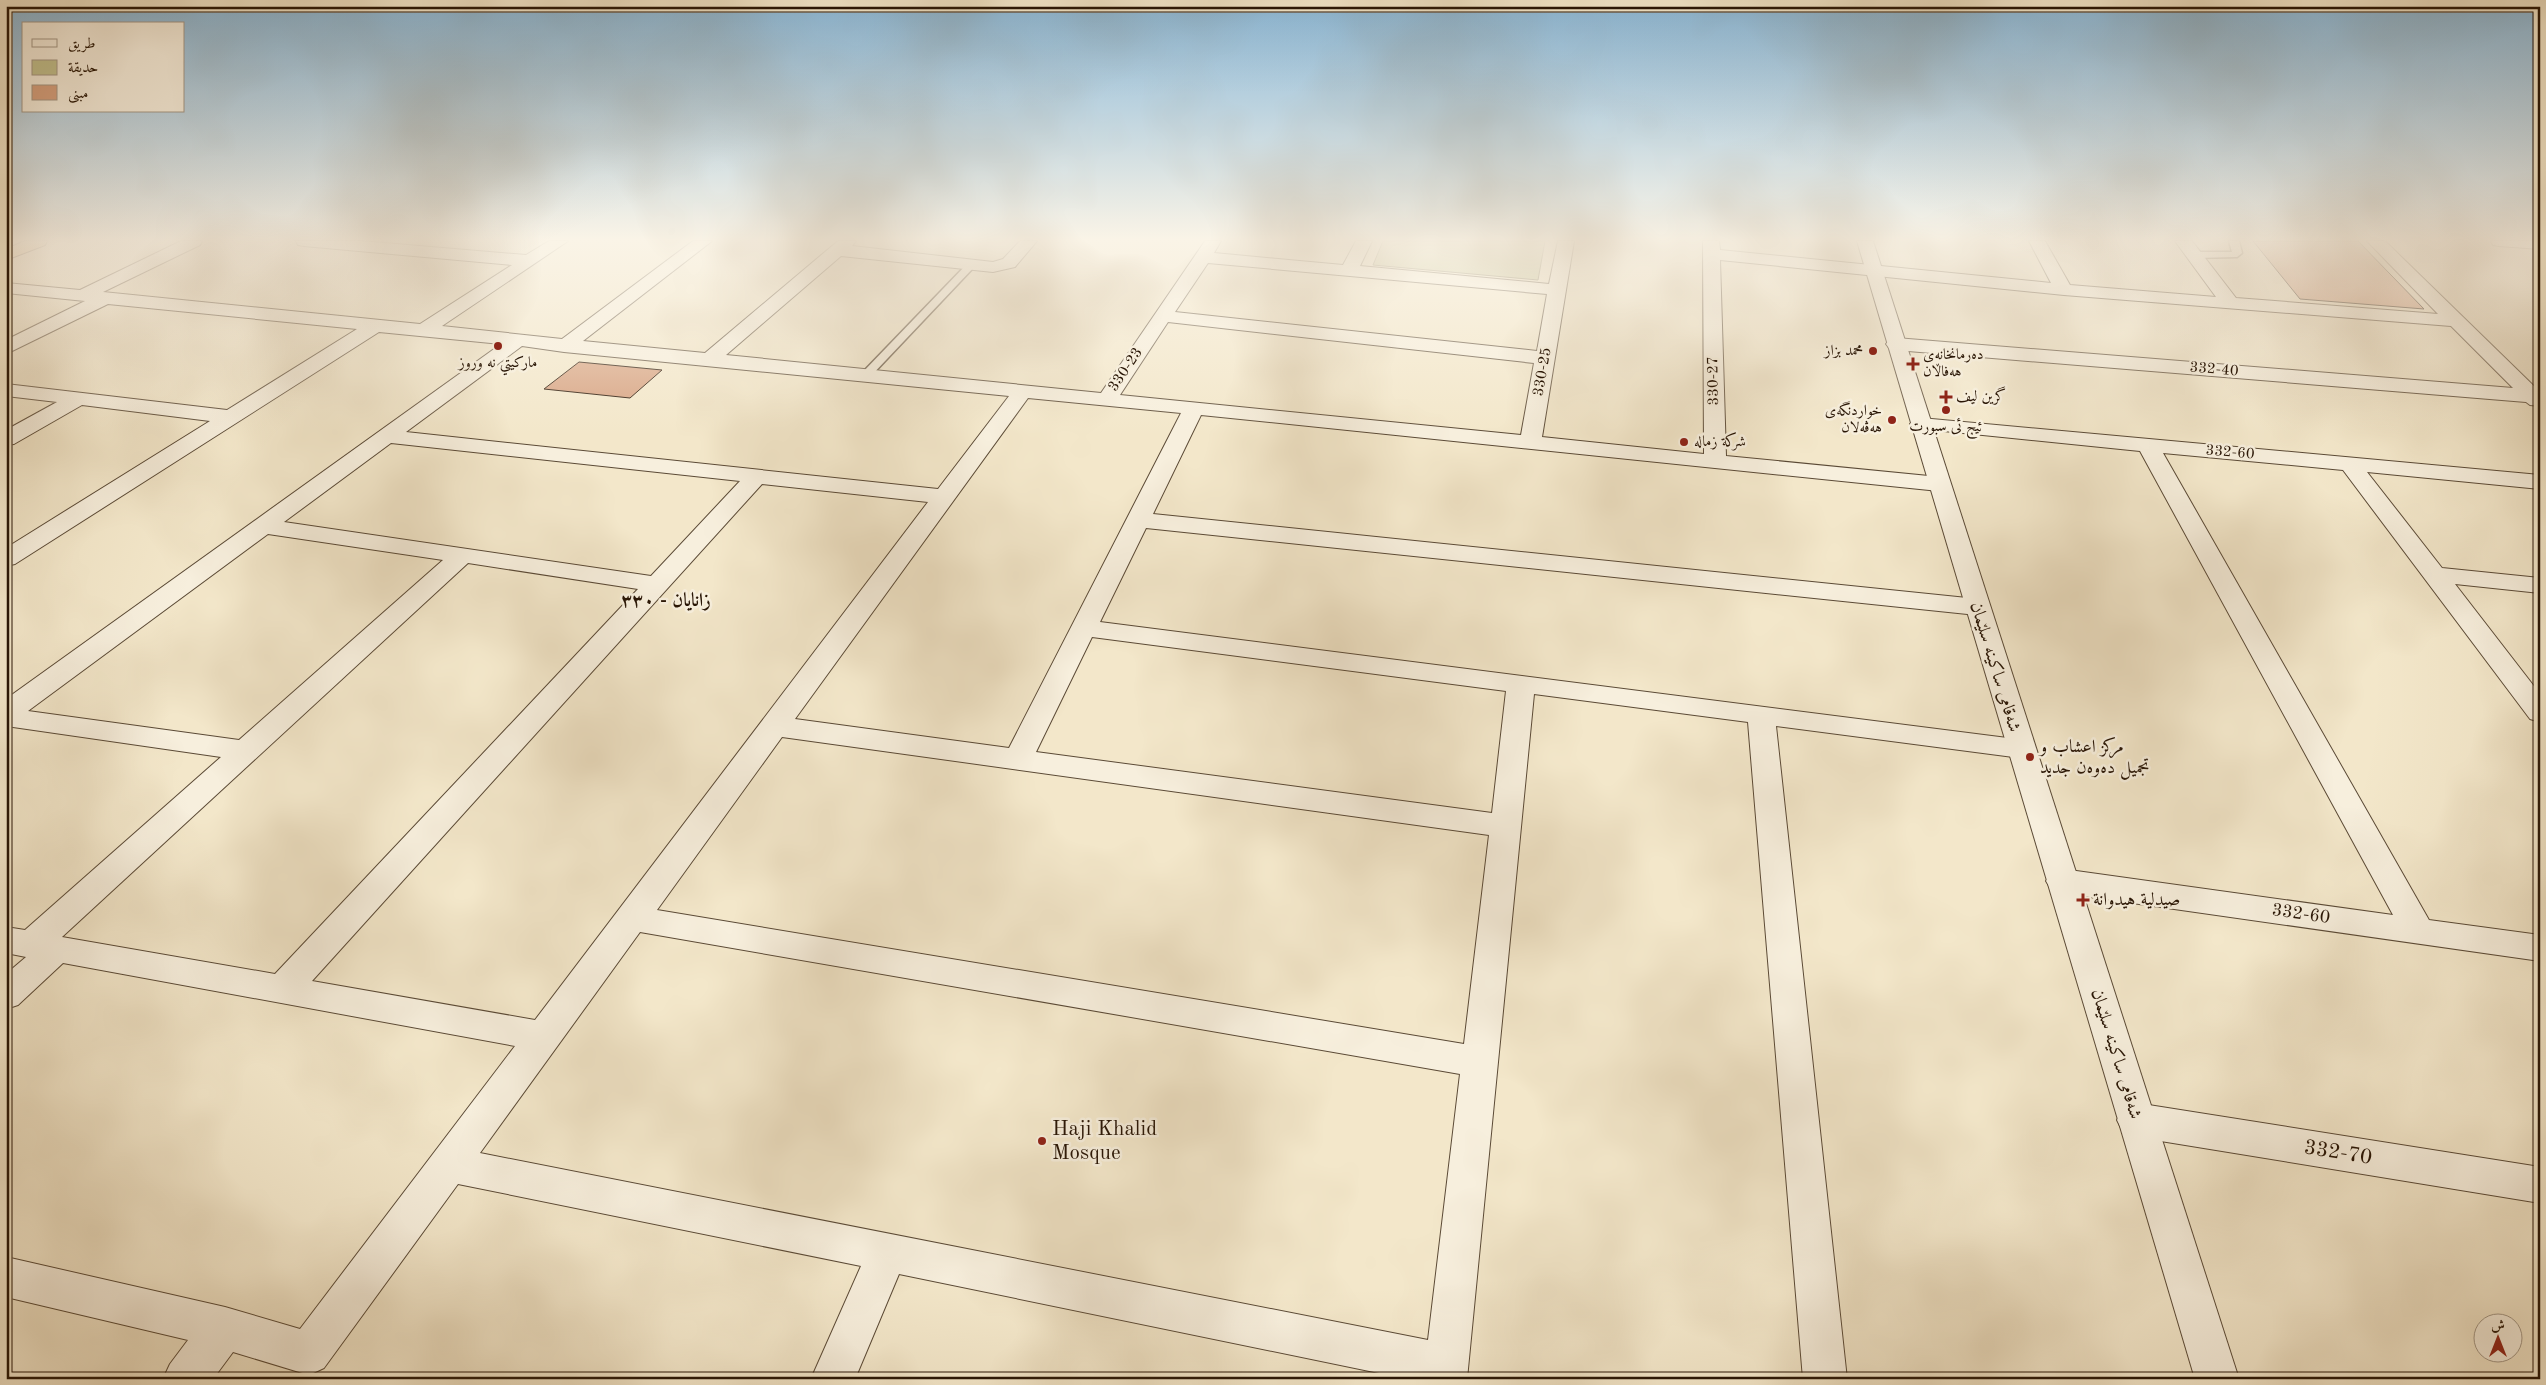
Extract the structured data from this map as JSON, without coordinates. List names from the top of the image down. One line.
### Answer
{"streets":{"street":["330-23","332-40","330-25","330-27","332-60","شەقامی ساکینە سلێمان","332-70"]},"crossings":[["332-40","شەقامی ساکینە سلێمان"],["332-60","شەقامی ساکینە سلێمان"],["شەقامی ساکینە سلێمان","332-70"]],"districts":["زانایان - ٣٣٠"],"places":{"other":["ماركيتي نه وروز","محمد بزاز","ئیج ئی سبورت","خواردنگەی هەڤەلان","شركة زماله","مرکز اعشاب و تجمیل دەوەن جدید","Haji Khalid Mosque"],"health":["دەرمانخانەی هەفاڵان","گرین لیف","صيدلية هيدوانة"]},"legend":["طريق","حديقة","مبنى"],"north":"top"}
